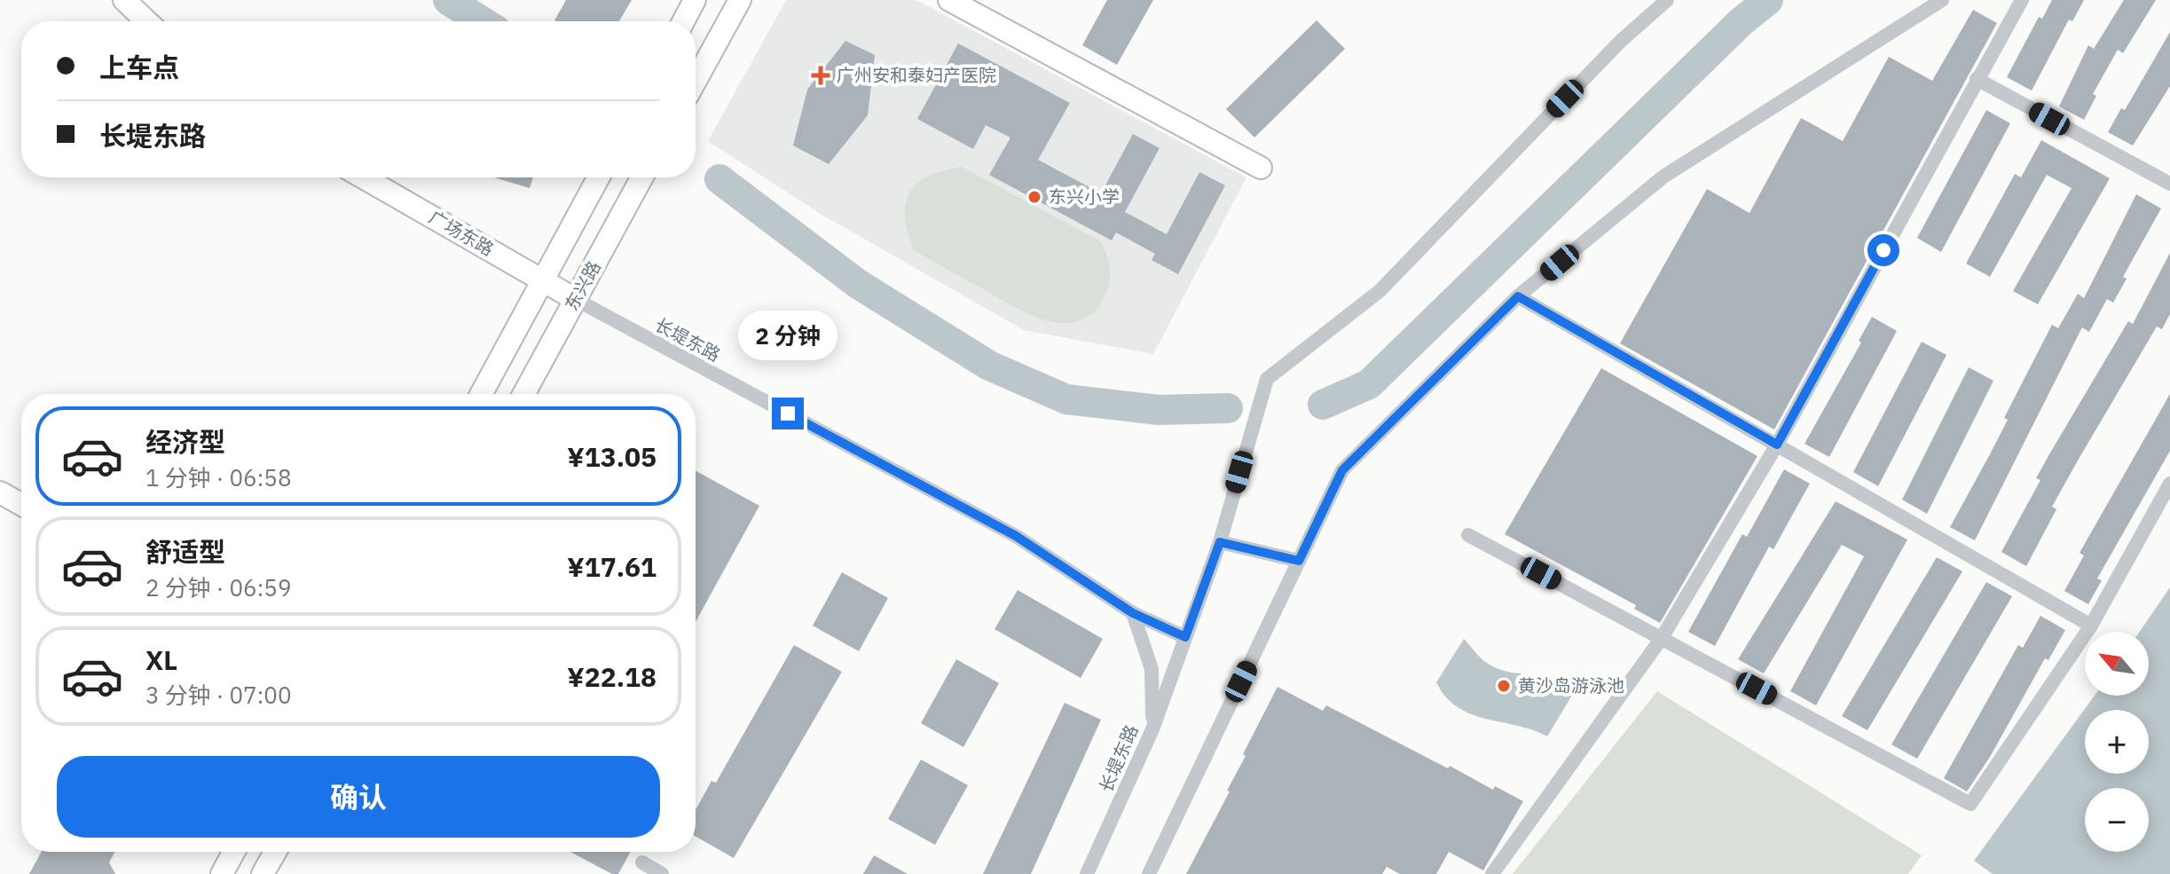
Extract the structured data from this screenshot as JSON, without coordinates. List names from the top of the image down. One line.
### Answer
{"streets":{"main road":["广场东路","东兴路"],"street":["长堤东路"]},"crossings":[["广场东路","东兴路"],["广场东路","长堤东路"],["东兴路","长堤东路"]],"places":{"health":["广州安和泰妇产医院"],"other":["东兴小学","黄沙岛游泳池"]},"north":"top left","page":{"banner":["上车点","长堤东路"],"bubble":"2 分钟","list":[{"name":"经济型","note":"1 分钟 · 06:58","value":"¥13.05"},{"name":"舒适型","note":"2 分钟 · 06:59","value":"¥17.61"},{"name":"XL","note":"3 分钟 · 07:00","value":"¥22.18"}],"map_buttons":["+","−"],"buttons":"确认"}}
